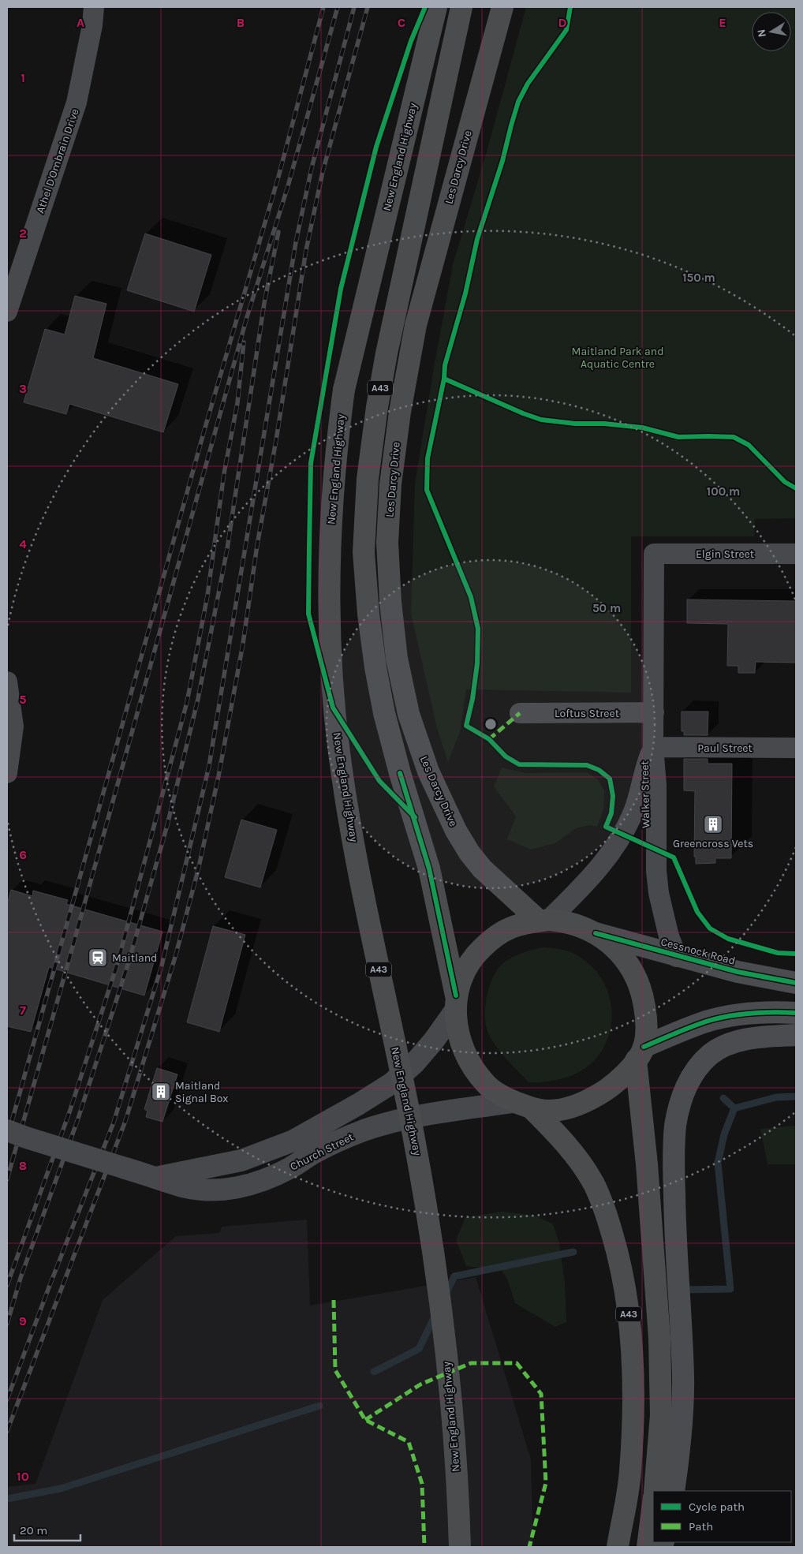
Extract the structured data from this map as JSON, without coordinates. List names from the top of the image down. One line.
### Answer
{"streets":{"highway":["New England Highway","Les Darcy Drive","A43"],"main road":["Cessnock Road","Church Street"],"street":["Athel D'Ombrain Drive","Elgin Street","Loftus Street","Paul Street","Walker Street"]},"crossings":[["Les Darcy Drive","A43"],["Les Darcy Drive","Walker Street"],["A43","Walker Street"],["A43","Cessnock Road"],["A43","Church Street"],["Elgin Street","Walker Street"],["Loftus Street","Walker Street"],["Paul Street","Walker Street"],["Walker Street","Cessnock Road"]],"parks":["Maitland Park and Aquatic Centre"],"places":{"building":["Greencross Vets","Maitland Signal Box"],"station":["Maitland"]},"legend":["Cycle path","Path"],"scale_bar":"20 m","north":"left","grid":{"columns":["A","B","C","D","E"],"rows":["1","2","3","4","5","6","7","8","9","10"]},"rings":["150 m","100 m","50 m"]}
